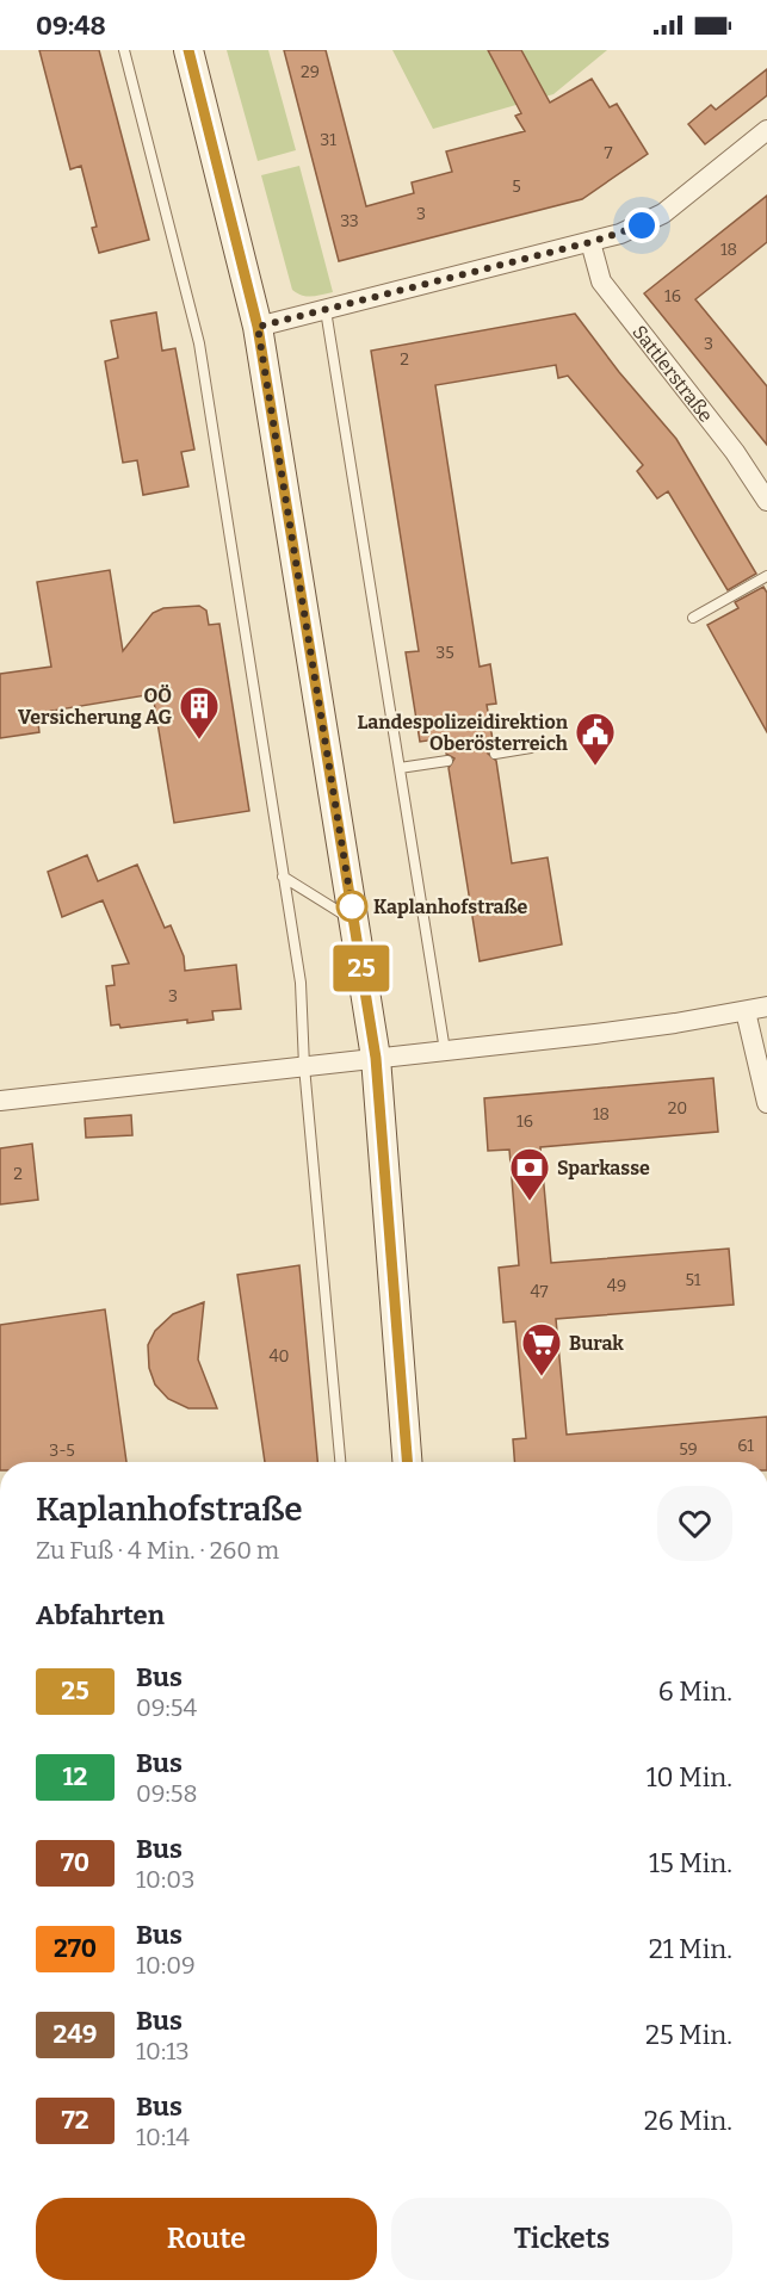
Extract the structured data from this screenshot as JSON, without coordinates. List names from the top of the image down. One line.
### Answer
{"streets":{"street":["Sattlerstraße"]},"places":{"building":["OÖ Versicherung AG"],"public building":["Landespolizeidirektion Oberösterreich"],"other":["Kaplanhofstraße"],"bank":["Sparkasse"],"supermarket":["Burak"]},"lines":["bus line 25"],"house_numbers":["29","31","7","5","3","33","18","16","3","2","35","3","20","18","16","2","51","49","47","40","61","59","3-5"],"page":{"status":"09:48","on_map":"25","heading":[["Kaplanhofstraße","Zu Fuß · 4 Min. · 260 m"],"Abfahrten"],"list":[{"mark":"25","name":"Bus","note":"09:54","value":"6 Min."},{"mark":"12","name":"Bus","note":"09:58","value":"10 Min."},{"mark":"70","name":"Bus","note":"10:03","value":"15 Min."},{"mark":"270","name":"Bus","note":"10:09","value":"21 Min."},{"mark":"249","name":"Bus","note":"10:13","value":"25 Min."},{"mark":"72","name":"Bus","note":"10:14","value":"26 Min."}],"buttons":["Route","Tickets"]}}
